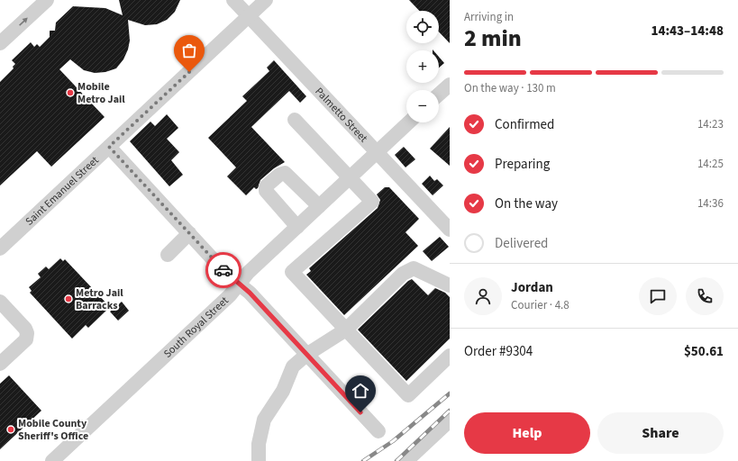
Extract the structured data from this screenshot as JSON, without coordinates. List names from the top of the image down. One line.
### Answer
{"streets":{"street":["Palmetto Street","Saint Emanuel Street","South Royal Street"]},"crossings":[["Palmetto Street","Saint Emanuel Street"],["Palmetto Street","South Royal Street"]],"places":["Mobile Metro Jail","Metro Jail Barracks","Mobile County Sheriff's Office"],"page":{"heading":["2 min","Arriving in","14:43–14:48"],"panel":["Jordan","Courier · 4.8","Order #9304","$50.61"],"map_buttons":["+","−"],"bar":"On the way · 130 m","list":[["Confirmed","14:23"],["Preparing","14:25"],["On the way","14:36"],"Delivered"],"buttons":["Help","Share"]}}
